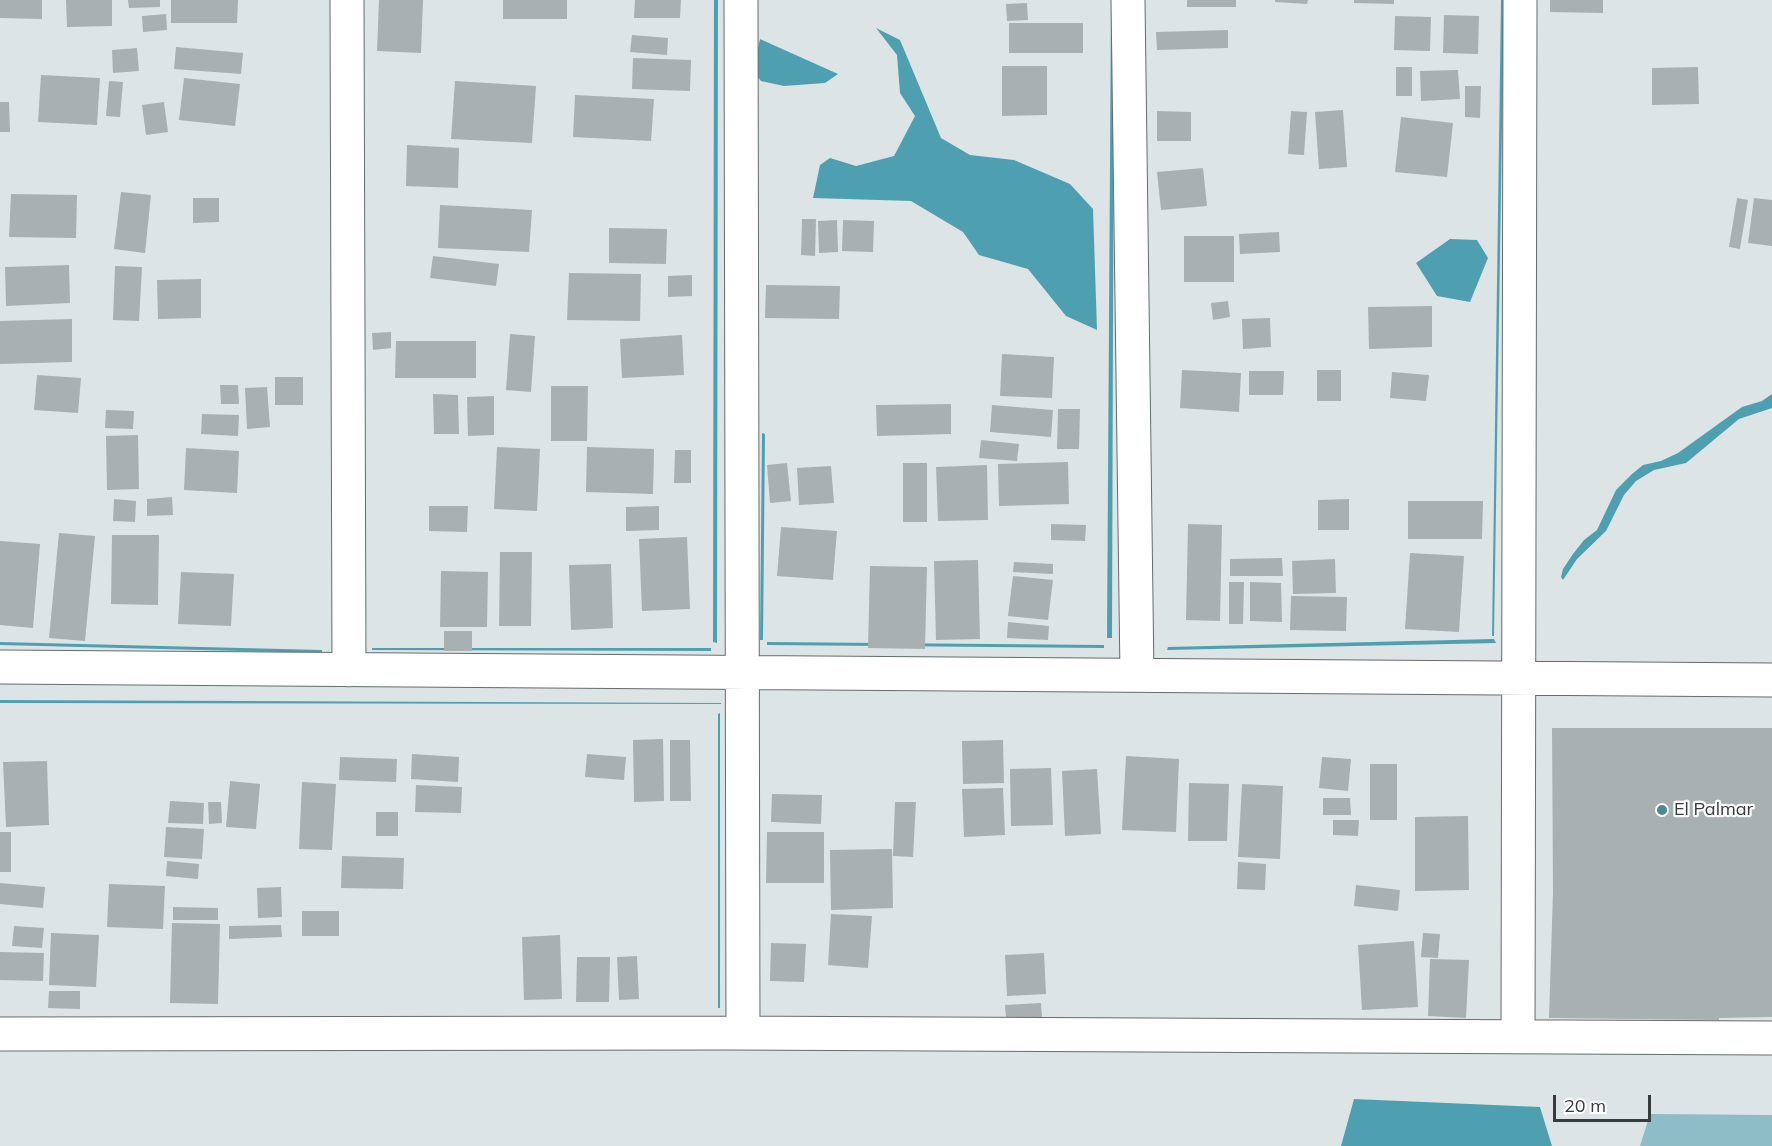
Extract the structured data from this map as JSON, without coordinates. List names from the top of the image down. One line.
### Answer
{"places":["El Palmar"],"scale_bar":"20 m"}
